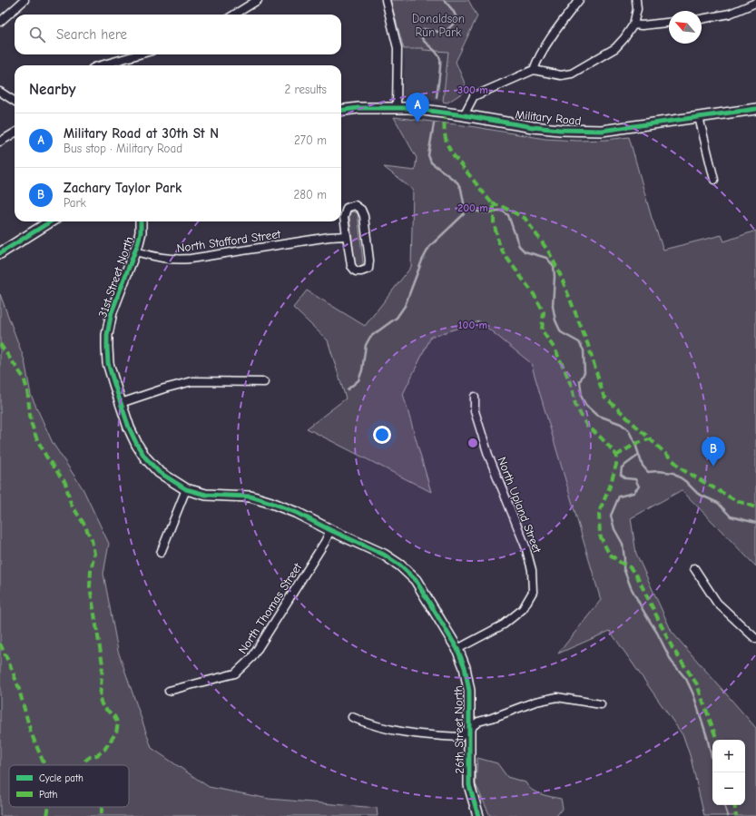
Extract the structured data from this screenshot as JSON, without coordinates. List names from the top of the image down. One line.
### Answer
{"streets":{"street":["Military Road","North Stafford Street","31st Street North","North Upland Street","North Thomas Street","26th Street North"]},"crossings":[["North Stafford Street","31st Street North"],["31st Street North","North Thomas Street"],["31st Street North","26th Street North"],["North Upland Street","26th Street North"],["North Thomas Street","26th Street North"]],"parks":["Donaldson Run Park"],"legend":["Cycle path","Path"],"north":"top left","page":{"search":"Search here","heading":["Nearby","2 results"],"pins":["A","B"],"list":[{"mark":"A","name":"Military Road at 30th St N","note":"Bus stop · Military Road","value":"270 m"},{"mark":"B","name":"Zachary Taylor Park","note":"Park","value":"280 m"}],"map_buttons":["+","−"]},"rings":["300 m","200 m","100 m"]}
